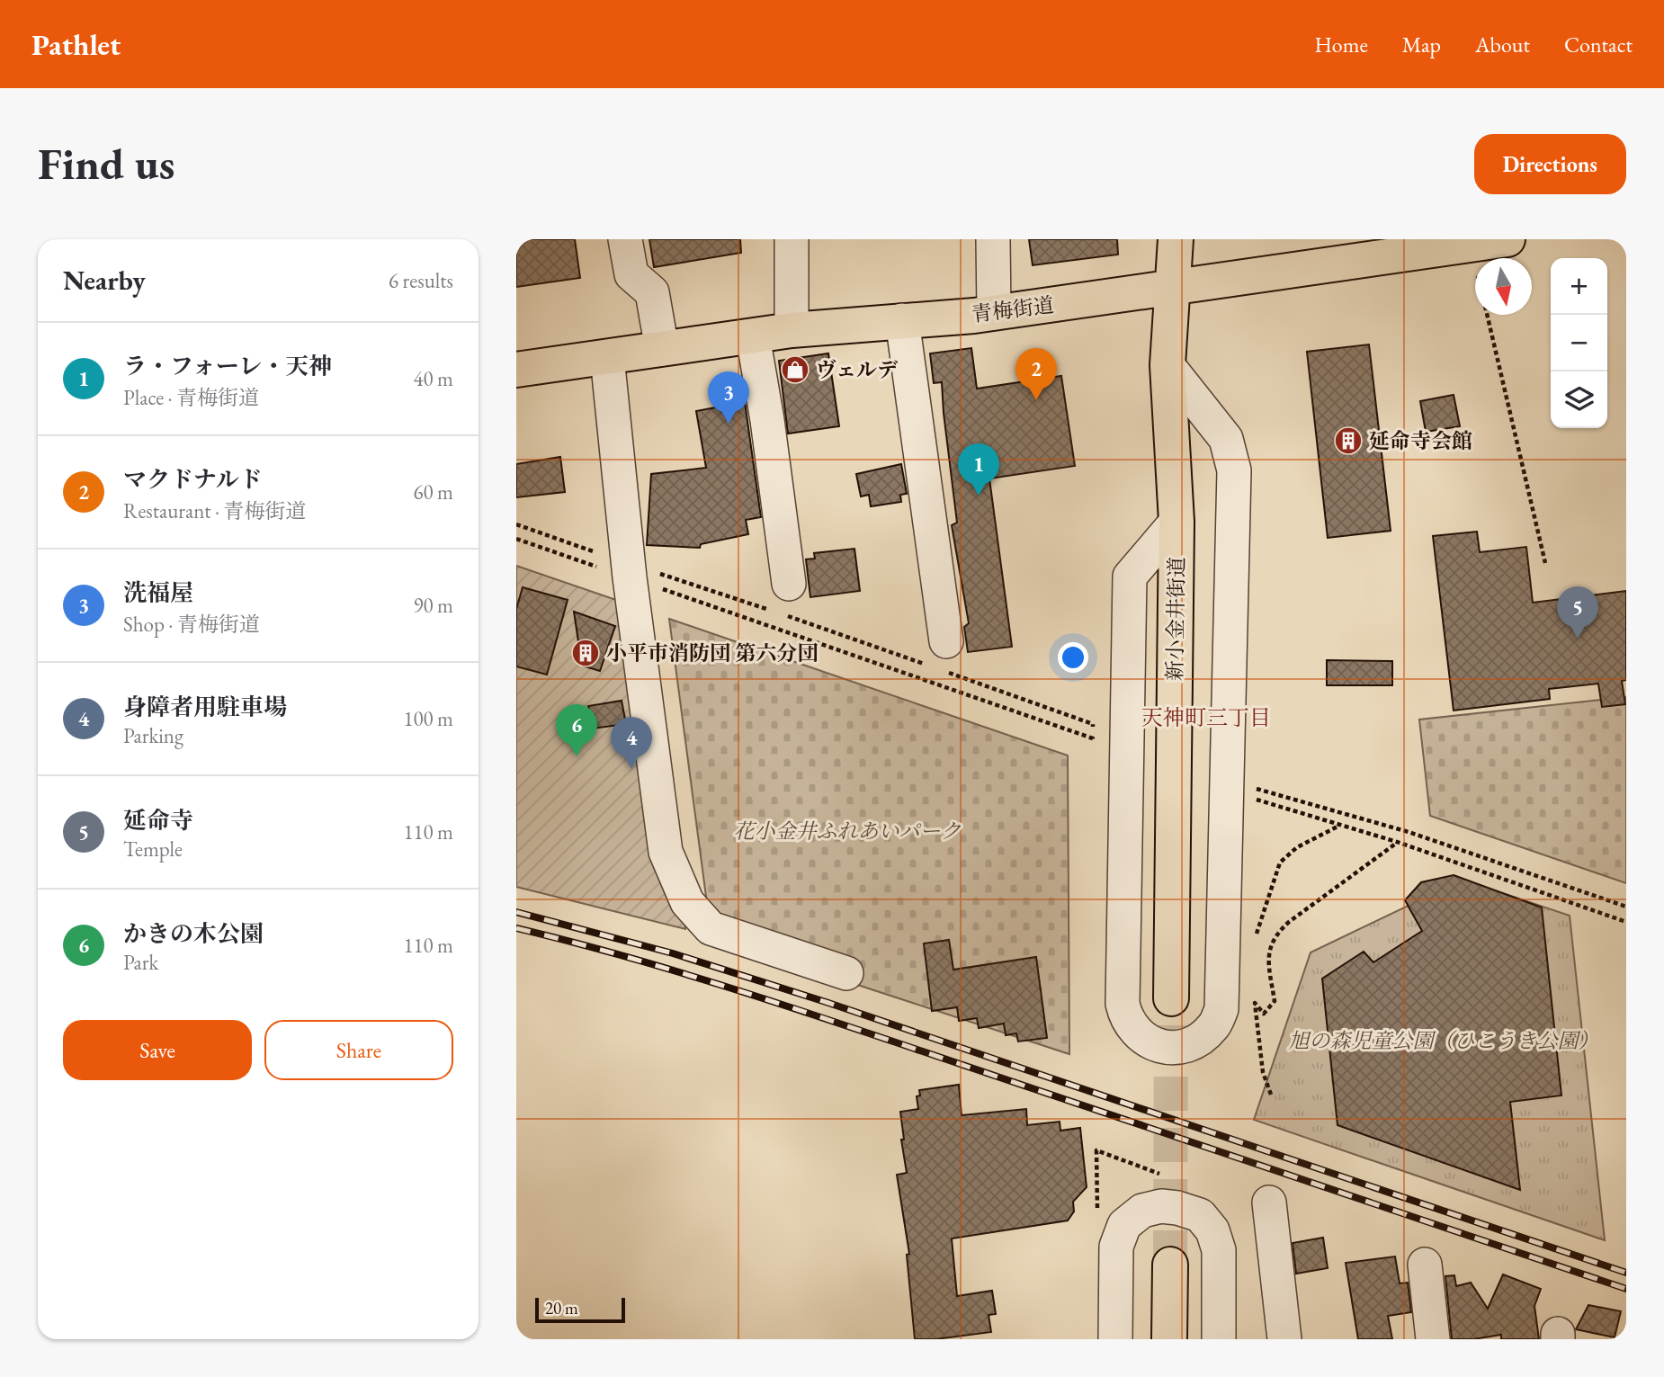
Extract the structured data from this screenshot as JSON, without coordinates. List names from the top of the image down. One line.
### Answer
{"streets":{"main road":["青梅街道","新小金井街道"]},"crossings":[["青梅街道","新小金井街道"]],"districts":["天神町三丁目"],"parks":["花小金井ふれあいパーク","旭の森児童公園（ひこうき公園）"],"places":{"shop":["ヴェルデ"],"building":["延命寺会館","小平市消防団 第六分団"]},"scale_bar":"20 m","north":"bottom","page":{"header":"Pathlet","nav":["Home","Map","About","Contact"],"buttons":["Directions",["Save","Share"]],"title":"Find us","heading":["Nearby","6 results"],"map_buttons":["+","−"],"list":[{"mark":"1","name":"ラ・フォーレ・天神","note":"Place · 青梅街道","value":"40 m"},{"mark":"2","name":"マクドナルド","note":"Restaurant · 青梅街道","value":"60 m"},{"mark":"3","name":"洗福屋","note":"Shop · 青梅街道","value":"90 m"},{"mark":"4","name":"身障者用駐車場","note":"Parking","value":"100 m"},{"mark":"5","name":"延命寺","note":"Temple","value":"110 m"},{"mark":"6","name":"かきの木公園","note":"Park","value":"110 m"}],"pins":["2","3","1","5","6","4"],"scale":"20 m"}}
